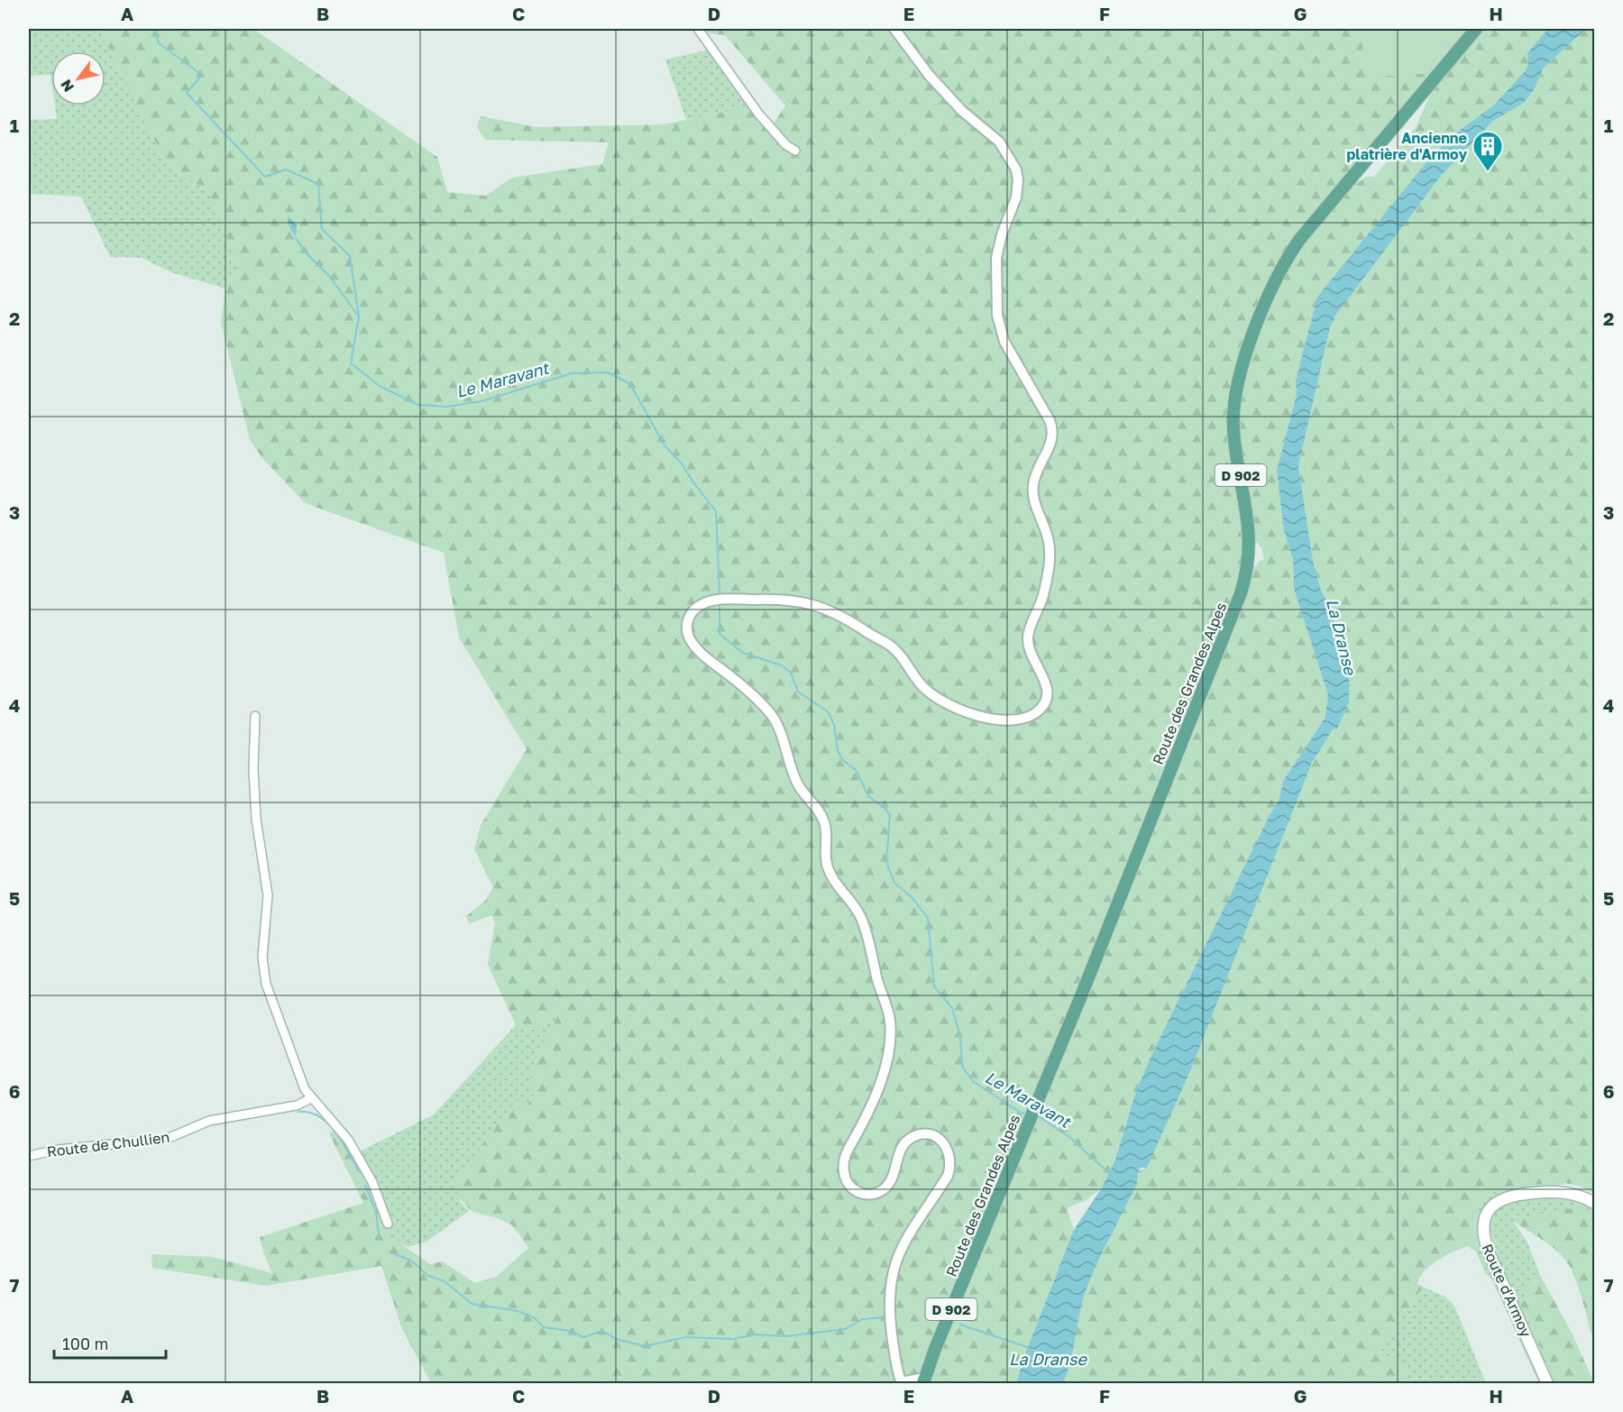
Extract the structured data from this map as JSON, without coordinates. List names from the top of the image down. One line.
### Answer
{"streets":{"main road":["D 902","Route des Grandes Alpes","Route d'Armoy"],"street":["Route de Chullien"]},"water":["Le Maravant","La Dranse"],"places":{"building":["Ancienne platrière d'Armoy"]},"scale_bar":"100 m","north":"bottom left","grid":{"columns":["A","B","C","D","E","F","G","H"],"rows":["1","2","3","4","5","6","7"]}}
